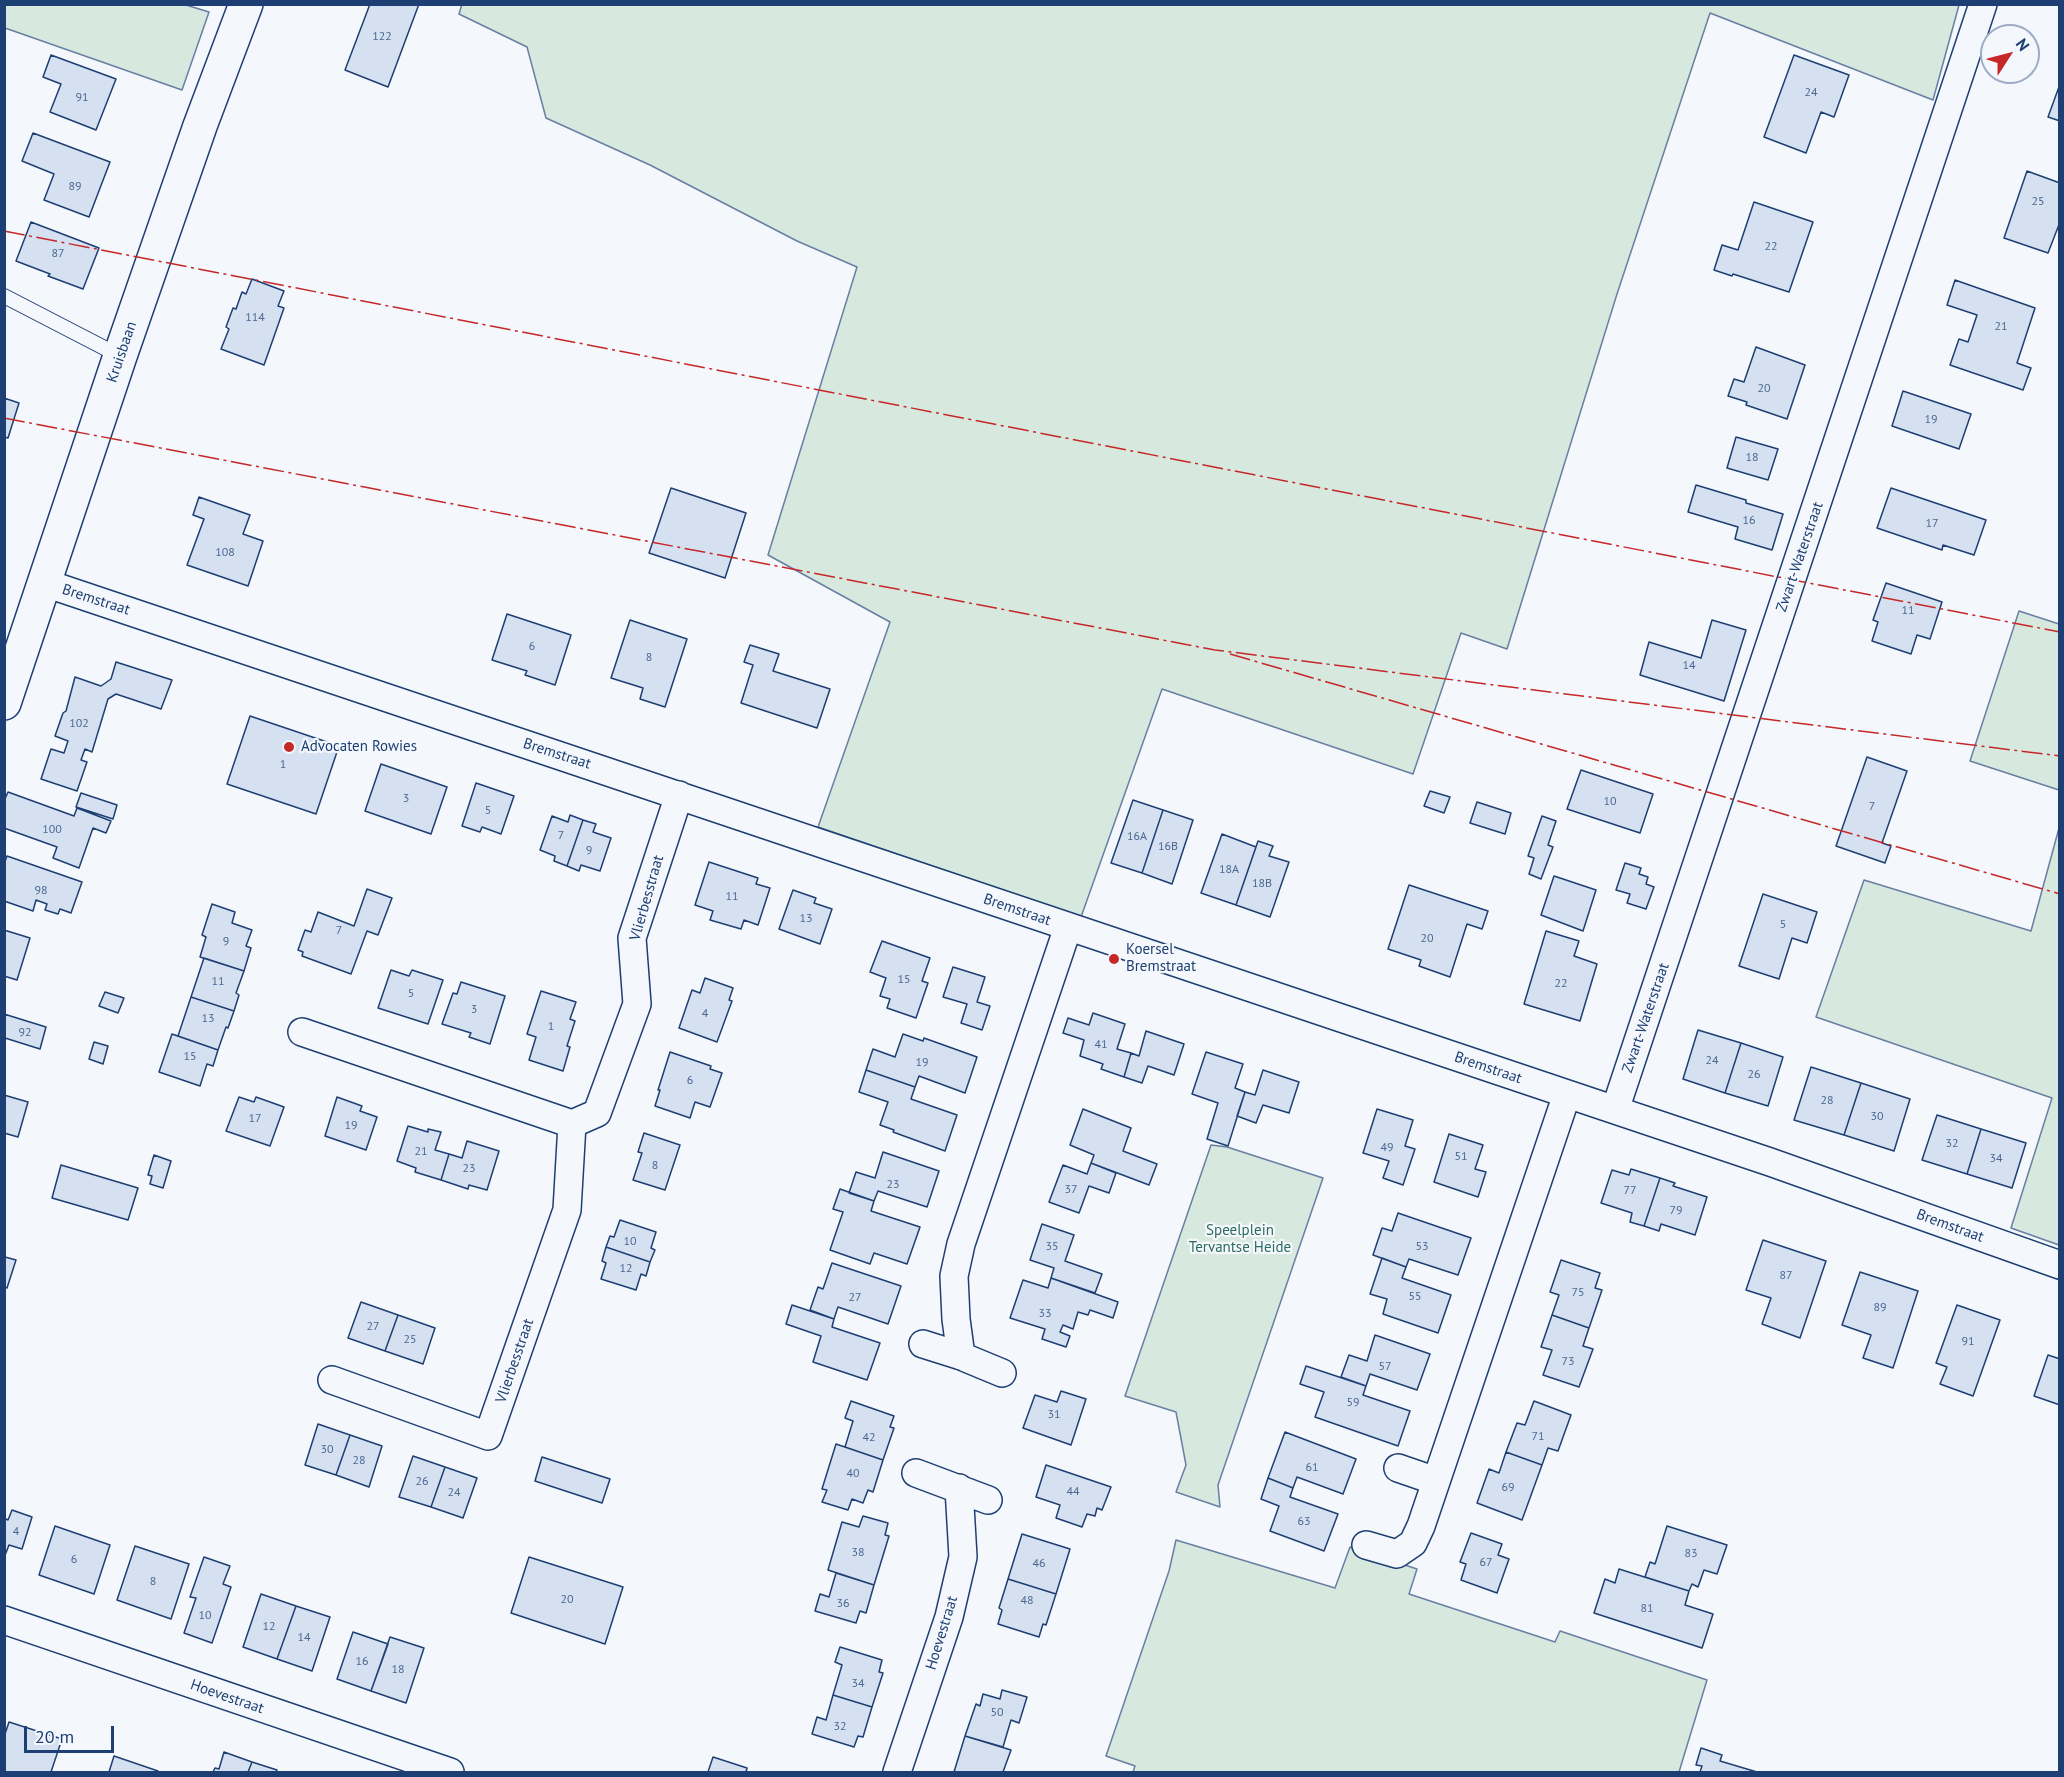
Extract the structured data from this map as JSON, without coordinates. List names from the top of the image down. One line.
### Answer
{"streets":{"street":["Kruisbaan","Zwart-Waterstraat","Bremstraat","Vlierbesstraat","Hoevestraat"]},"crossings":[["Kruisbaan","Bremstraat"],["Zwart-Waterstraat","Bremstraat"],["Bremstraat","Vlierbesstraat"]],"parks":["Speelplein Tervantse Heide"],"places":["Advocaten Rowies","Koersel Bremstraat"],"house_numbers":["122","24","91","89","25","22","87","114","21","20","19","18","16","17","108","11","6","8","14","102","1","3","10","7","5","100","7","16A","16B","9","18A","18B","98","11","13","5","7","20","9","15","11","22","5","3","4","13","1","92","41","15","24","19","26","6","28","30","17","19","32","49","21","51","34","8","23","23","37","77","79","10","35","53","12","87","75","55","27","89","33","27","25","91","73","57","59","31","71","42","30","28","61","40","26","69","44","24","63","4","38","83","6","67","46","8","20","48","36","81","10","12","14","16","18","34","50","32"],"scale_bar":"20 m","north":"top right"}
